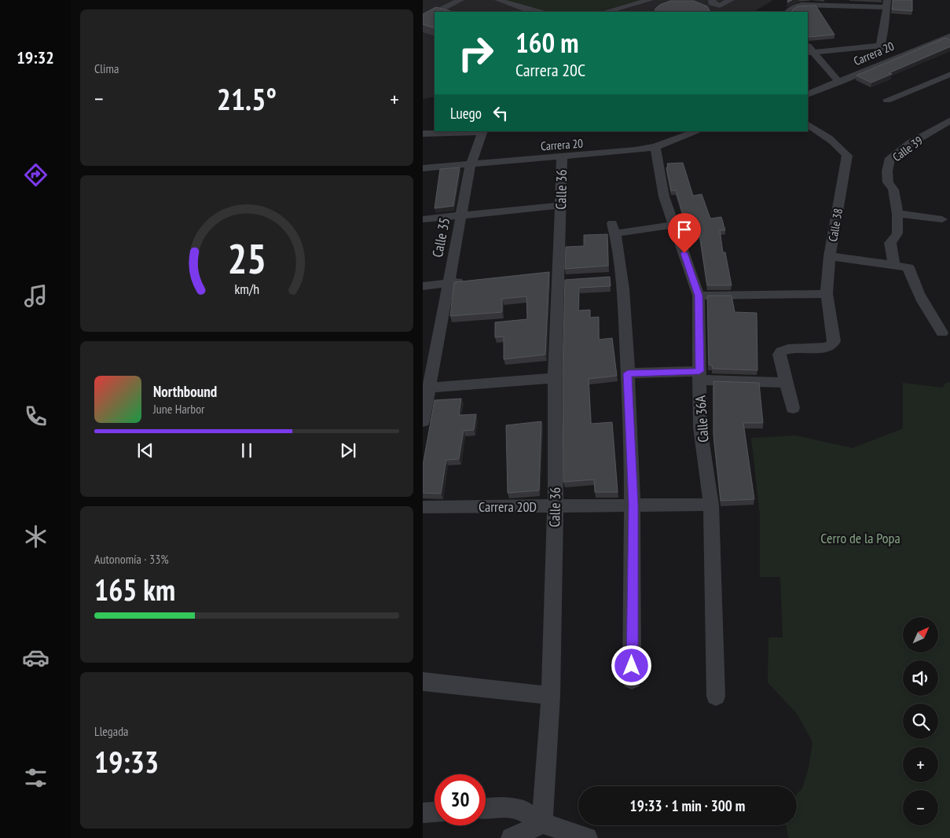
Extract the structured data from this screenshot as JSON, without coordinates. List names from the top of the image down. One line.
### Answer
{"streets":{"street":["Carrera 20","Calle 39","Calle 36","Calle 38","Calle 35","Calle 36A","Carrera 20D"]},"crossings":[["Carrera 20","Calle 36"],["Carrera 20","Calle 35"],["Carrera 20","Calle 36A"],["Calle 36","Carrera 20D"],["Calle 36A","Carrera 20D"]],"parks":["Cerro de la Popa"],"north":"top right","page":{"tabs":"19:32","tile":["Clima",["Autonomía · 33%","165 km"],["Llegada","19:33"]],"turn":["160 m","Carrera 20C"],"heat":["−","21.5°","+"],"then":"Luego","song":["Northbound","June Harbor"],"map_buttons":["+","−"],"limit":"30","trip":"19:33 · 1 min · 300 m","gauge":["25","km/h"]}}
